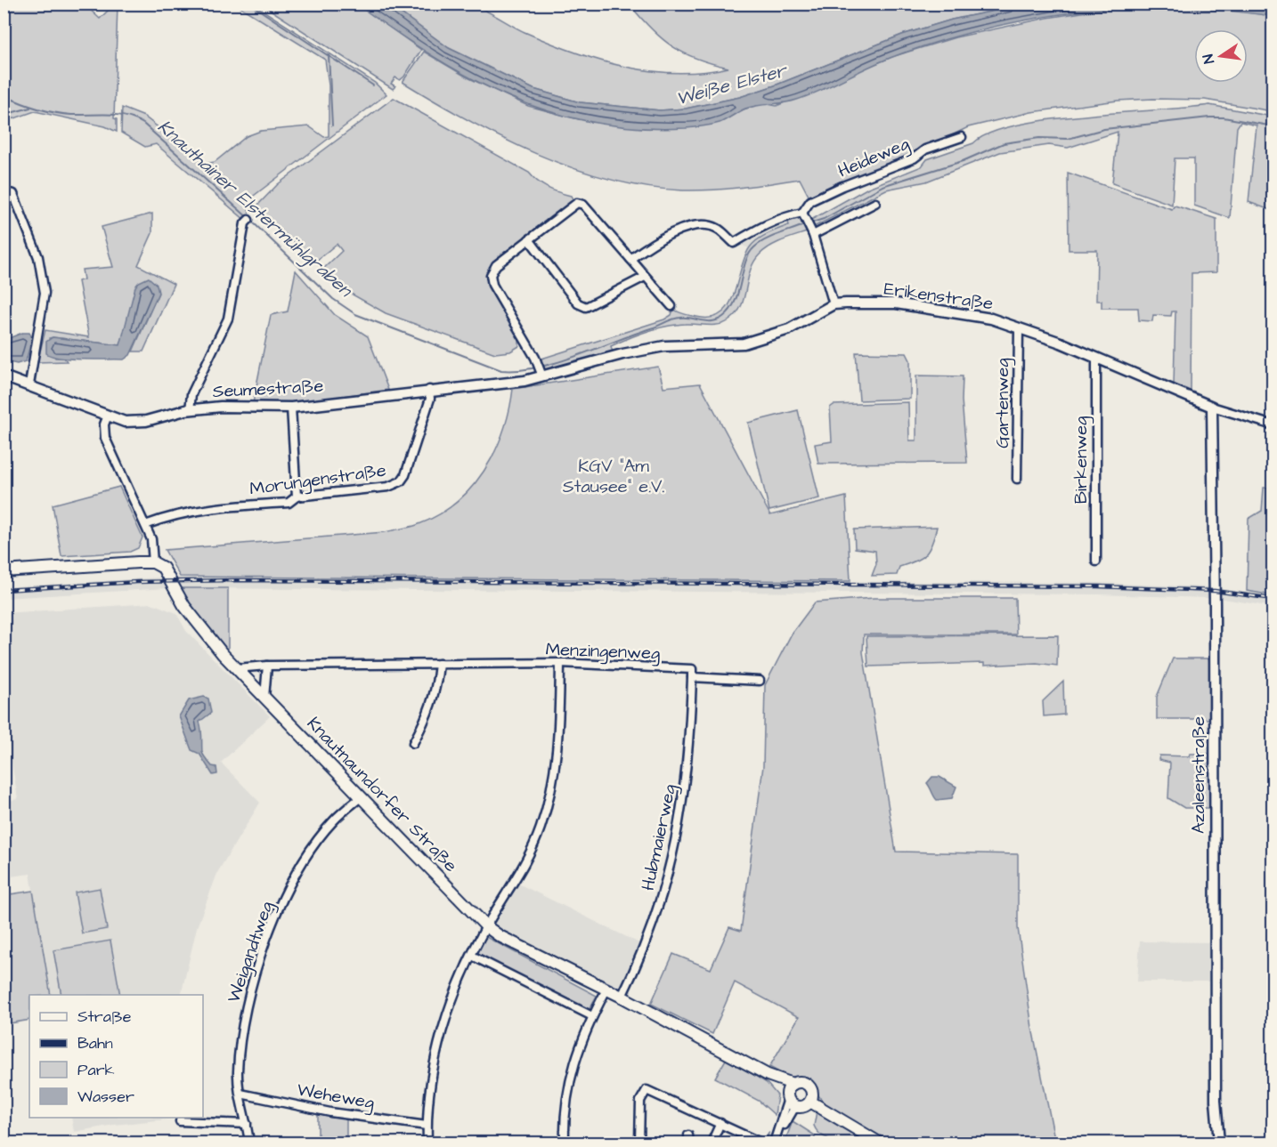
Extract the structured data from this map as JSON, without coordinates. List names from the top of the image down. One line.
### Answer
{"streets":{"main road":["Knautnaundorfer Straße"],"street":["Heideweg","Erikenstraße","Seumestraße","Gartenweg","Birkenweg","Morungenstraße","Menzingenweg","Azaleenstraße","Hubmaierweg","Weigandtweg","Weheweg"]},"crossings":[["Erikenstraße","Seumestraße"],["Erikenstraße","Gartenweg"],["Erikenstraße","Birkenweg"],["Erikenstraße","Azaleenstraße"],["Seumestraße","Morungenstraße"],["Menzingenweg","Knautnaundorfer Straße"],["Menzingenweg","Hubmaierweg"],["Knautnaundorfer Straße","Hubmaierweg"],["Knautnaundorfer Straße","Weigandtweg"],["Weigandtweg","Weheweg"]],"water":["Weiße Elster","Knauthainer Elstermühlgraben"],"parks":["KGV \"Am Stausee\" e.V."],"legend":["Straße","Bahn","Park","Wasser"],"north":"left"}
